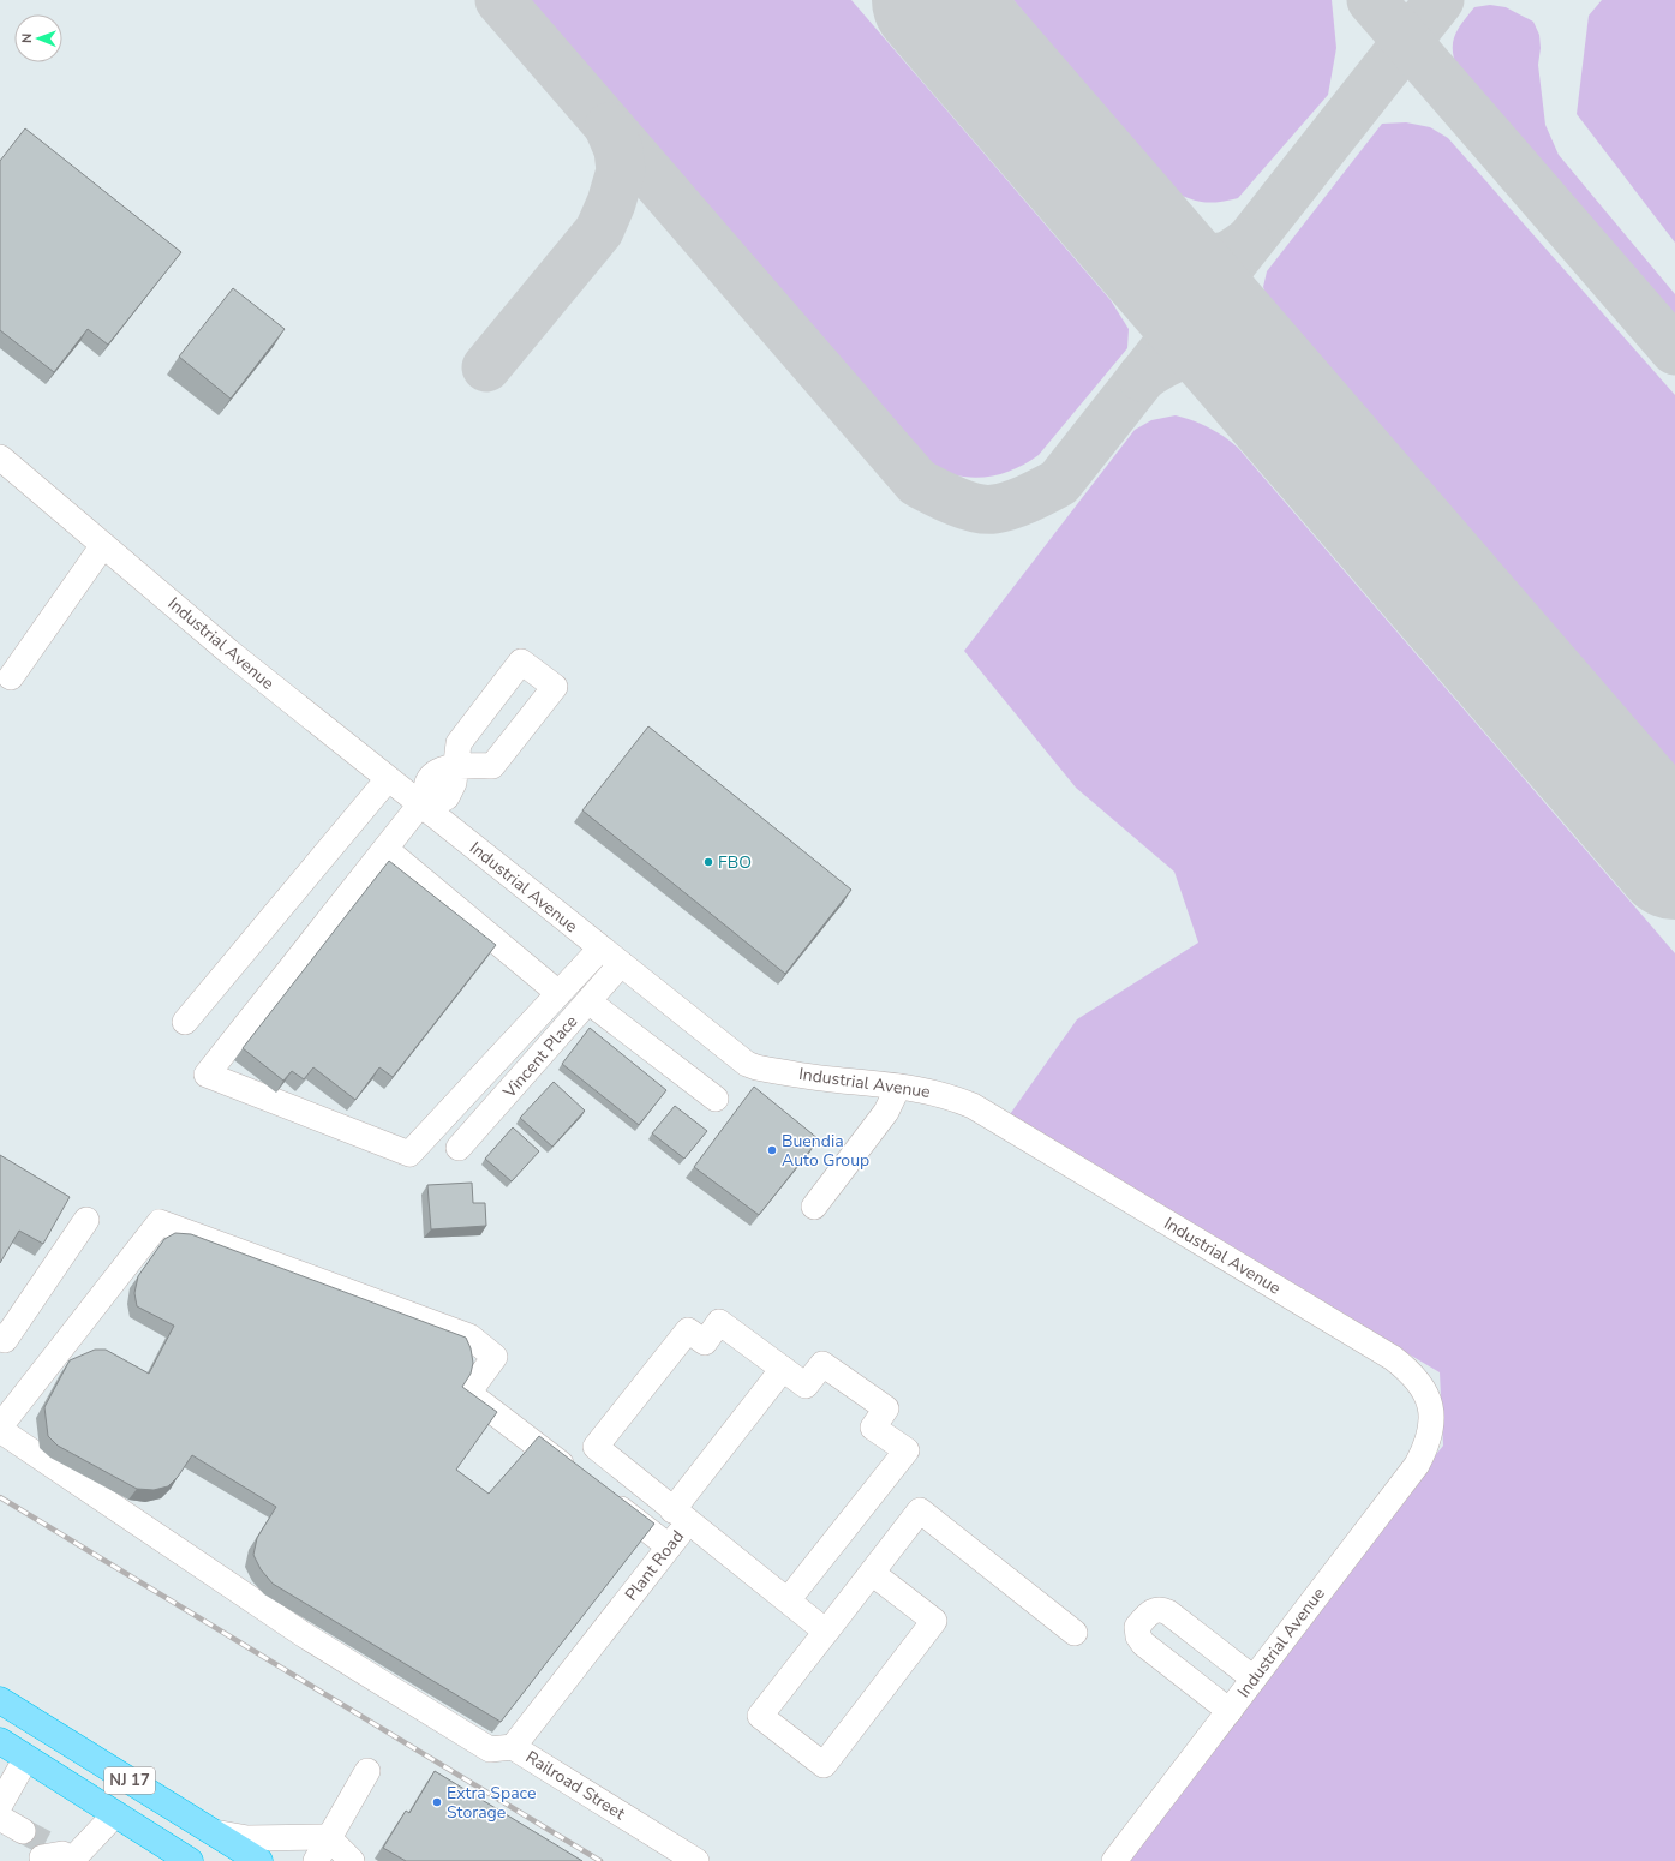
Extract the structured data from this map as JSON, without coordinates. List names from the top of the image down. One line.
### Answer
{"streets":{"highway":["NJ 17"],"street":["Industrial Avenue","Vincent Place","Plant Road","Railroad Street"]},"crossings":[["Industrial Avenue","Vincent Place"],["Plant Road","Railroad Street"]],"places":["FBO","Buendia Auto Group","Extra Space Storage"],"north":"left"}
